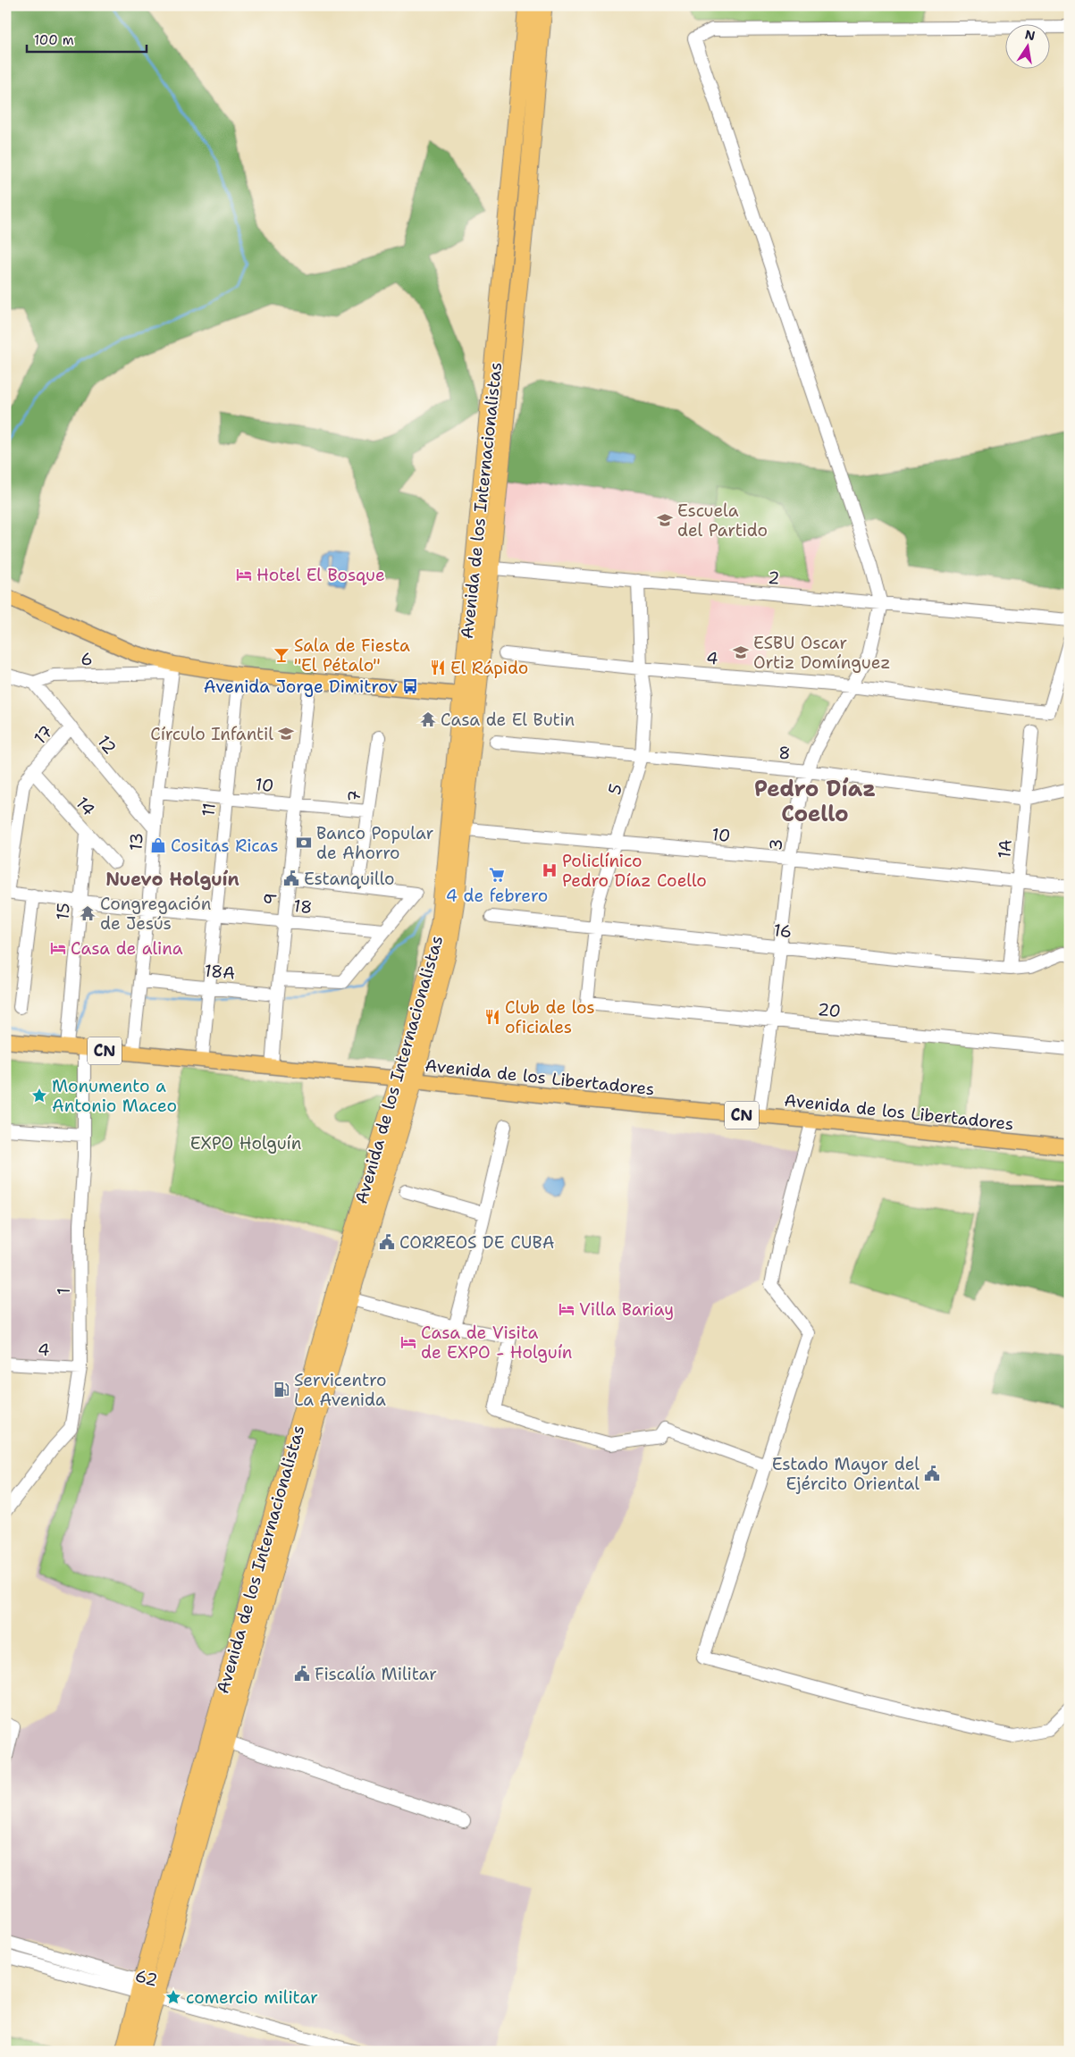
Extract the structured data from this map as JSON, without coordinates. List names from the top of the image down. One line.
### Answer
{"streets":{"highway":["Avenida de los Internacionalistas"],"main road":["CN","Avenida de los Libertadores"],"street":["2","4","6","17","12","8","10","5","7","14","11","13","3","1A","9","18","15","16","18A","20","1","62"]},"crossings":[["Avenida de los Internacionalistas","2"],["Avenida de los Internacionalistas","10"],["Avenida de los Internacionalistas","Avenida de los Libertadores"],["Avenida de los Internacionalistas","62"],["2","5"],["2","3"],["4","5"],["4","3"],["4","1"],["6","12"],["6","13"],["17","12"],["17","14"],["17","18"],["12","13"],["8","5"],["8","3"],["8","1A"],["10","5"],["10","7"],["10","11"],["10","13"],["10","3"],["10","1A"],["10","9"],["5","16"],["5","20"],["14","15"],["11","18"],["11","18A"],["13","18"],["13","18A"],["3","16"],["3","20"],["3","Avenida de los Libertadores"],["1A","16"],["9","18"],["9","Avenida de los Libertadores"],["18","15"],["15","Avenida de los Libertadores"],["Avenida de los Libertadores","1"]],"districts":["Pedro Díaz Coello","Nuevo Holguín"],"parks":["EXPO Holguín"],"places":{"school or university":["Escuela del Partido","ESBU Oscar Ortiz Domínguez","Círculo Infantil"],"hotel":["Hotel El Bosque","Casa de alina","Villa Bariay","Casa de Visita de EXPO - Holguín"],"bar":["Sala de Fiesta \"El Pétalo\""],"restaurant":["El Rápido","Club de los oficiales"],"bus stop":["Avenida Jorge Dimitrov"],"temple":["Casa de El Butin","Congregación de Jesús"],"bank":["Banco Popular de Ahorro"],"shop":["Cositas Ricas"],"hospital":["Policlínico Pedro Díaz Coello"],"supermarket":["4 de febrero"],"public building":["Estanquillo","CORREOS DE CUBA","Estado Mayor del Ejército Oriental","Fiscalía Militar"],"place":["Monumento a Antonio Maceo","comercio militar"],"fuel station":["Servicentro La Avenida"]},"scale_bar":"100 m","north":"top"}
